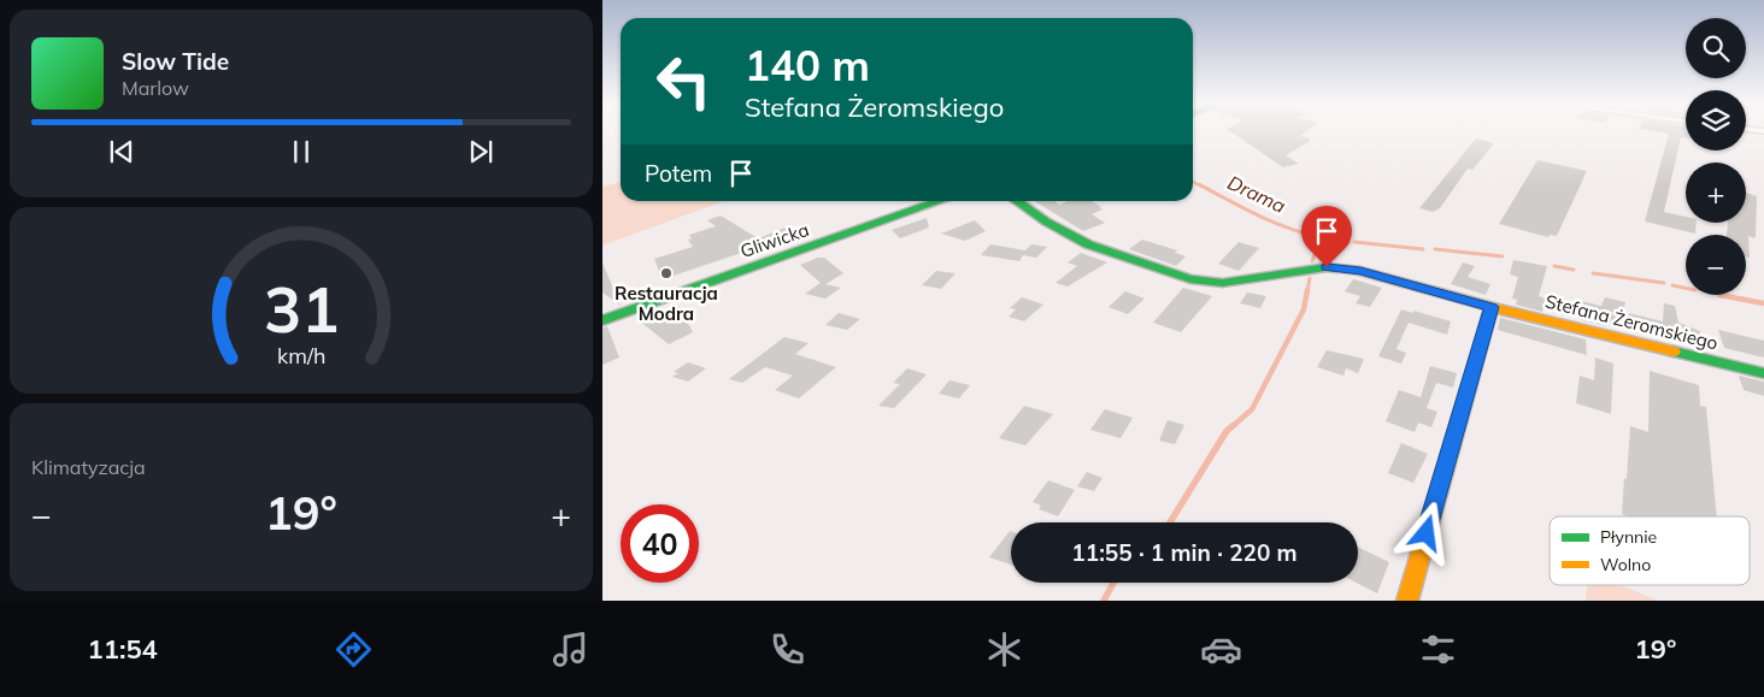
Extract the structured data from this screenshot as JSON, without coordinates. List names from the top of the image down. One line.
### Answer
{"streets":{"street":["Gliwicka","Stefana Żeromskiego"]},"water":["Drama"],"places":["Restauracja Modra"],"legend":["Płynnie","Wolno"],"page":{"map_buttons":["+","−"],"turn":["140 m","Stefana Żeromskiego"],"song":["Slow Tide","Marlow"],"then":"Potem","tile":"Klimatyzacja","heat":["−","19°","+"],"limit":"40","trip":"11:55 · 1 min · 220 m","tabs":["11:54","19°"],"gauge":["31","km/h"]}}
